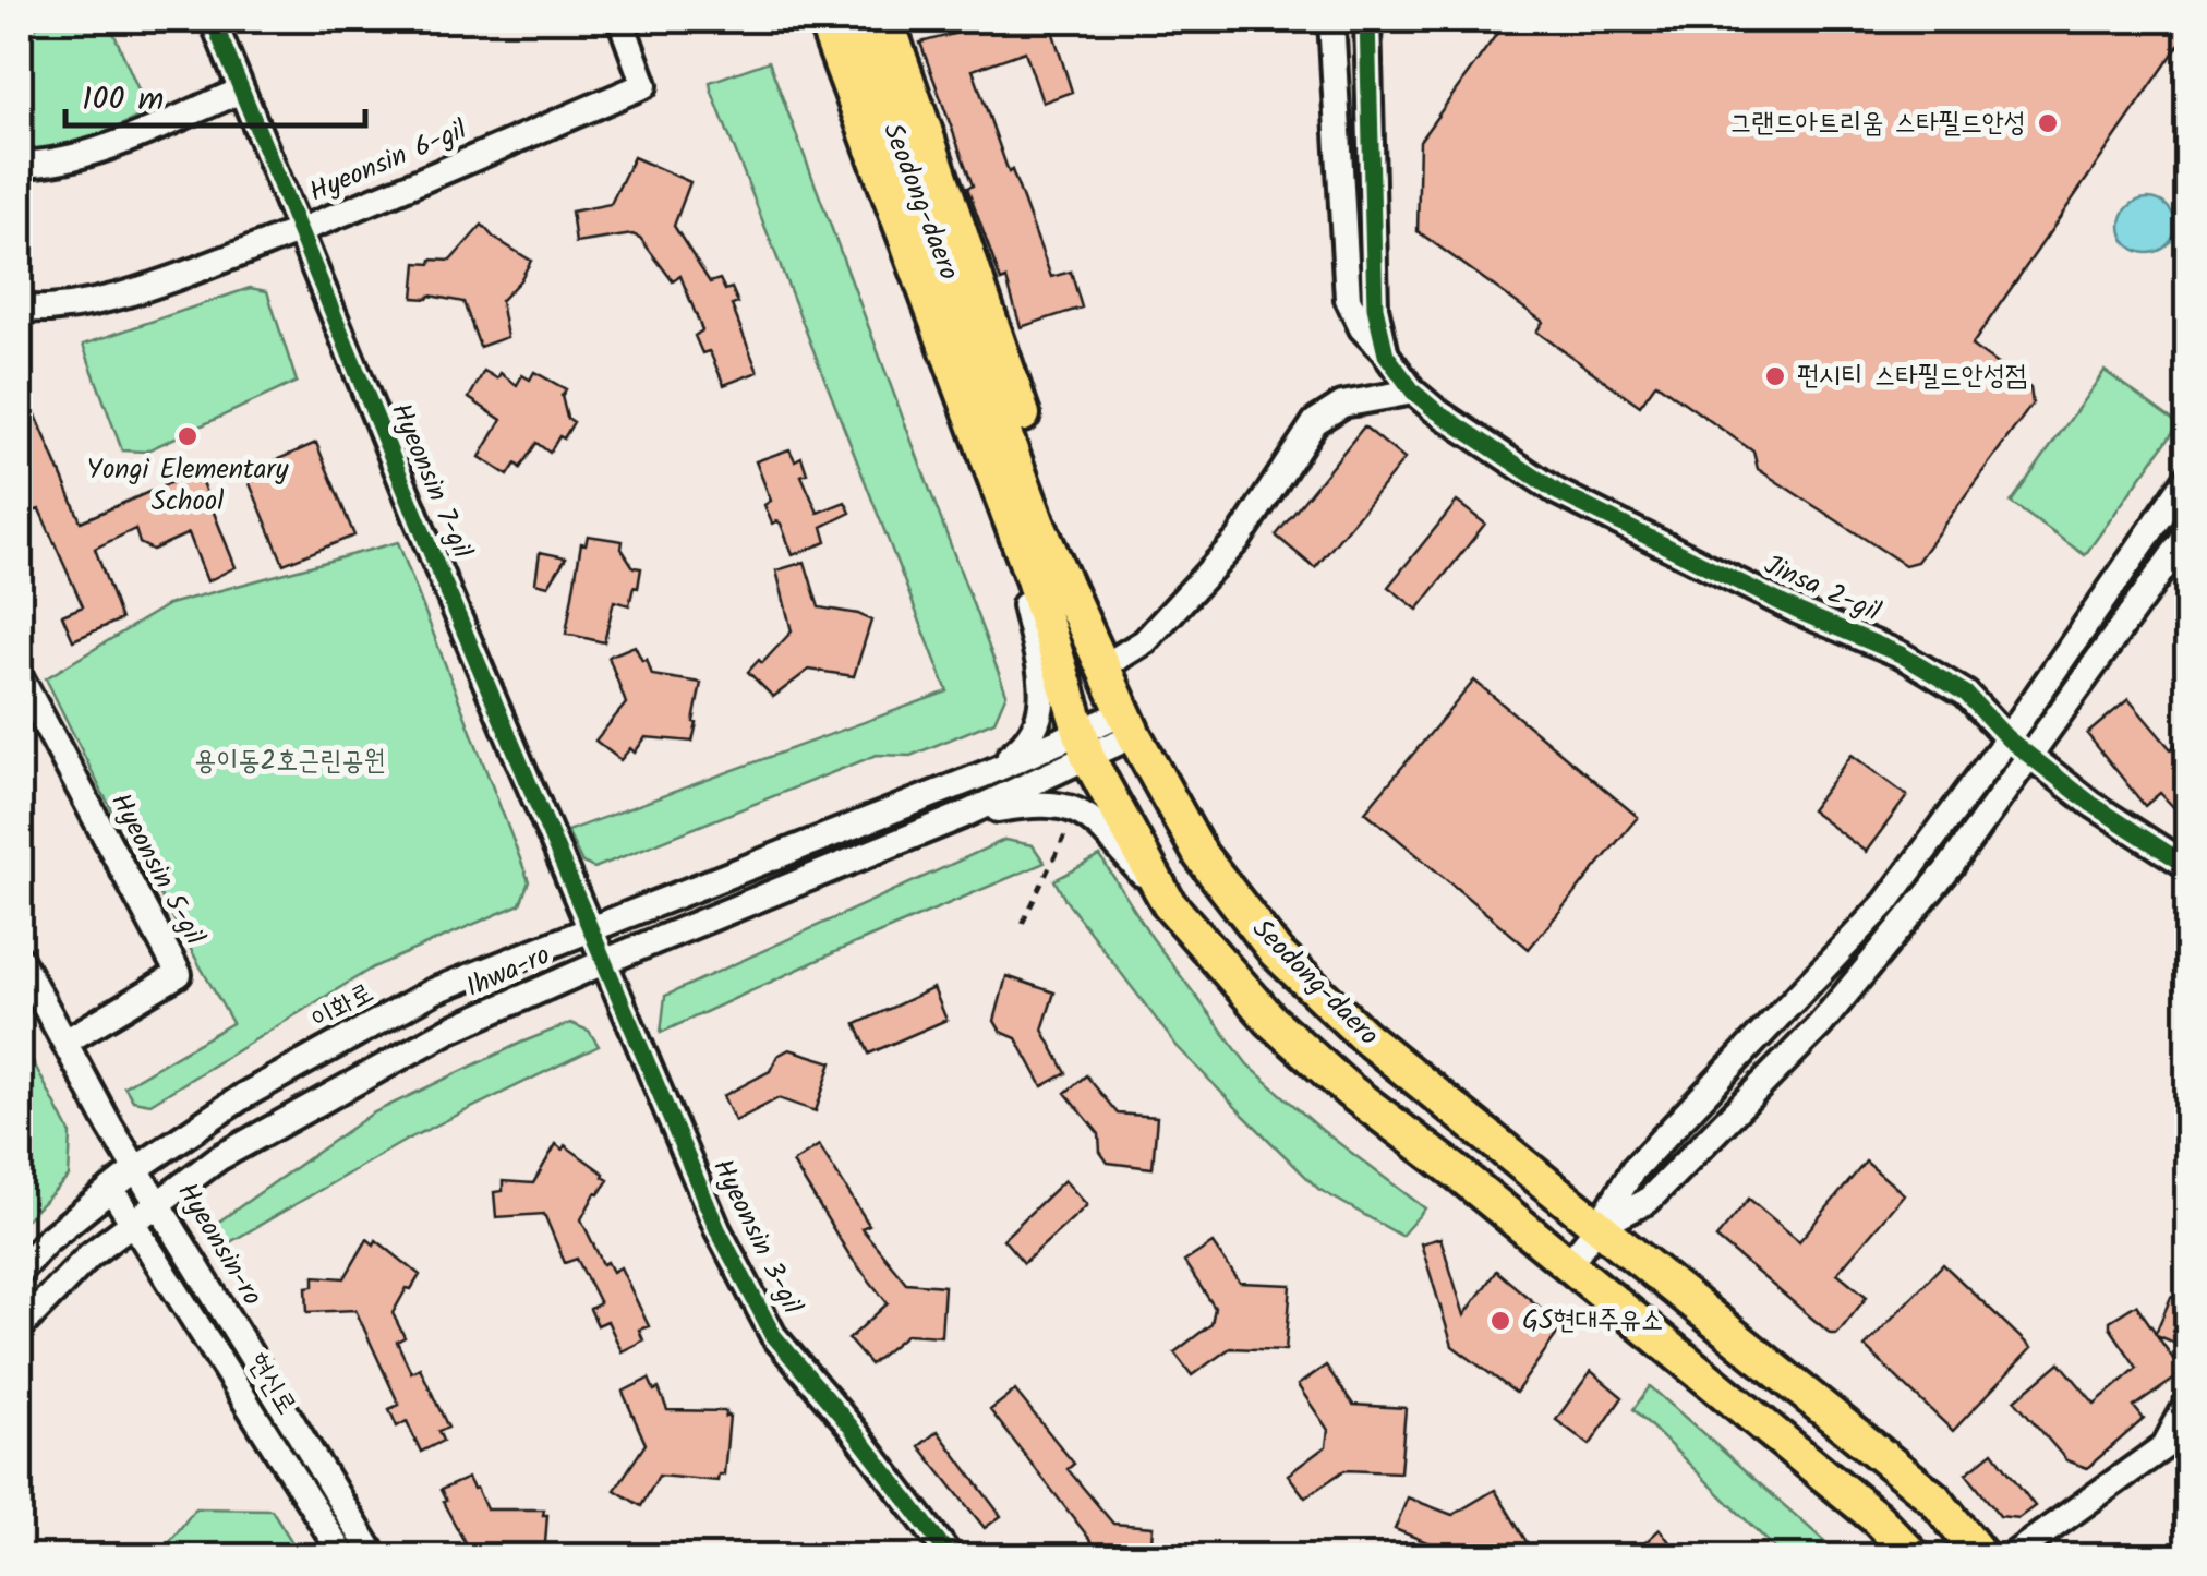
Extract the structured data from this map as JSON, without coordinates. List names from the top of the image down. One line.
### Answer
{"streets":{"main road":["Seodong-daero"],"street":["Hyeonsin 6-gil","Hyeonsin 7-gil","Jinsa 2-gil","Hyeonsin 5-gil","Ihwa-ro","이화로","Hyeonsin 3-gil","Hyeonsin-ro","현신로"]},"crossings":[["Hyeonsin 6-gil","Hyeonsin 7-gil"],["Seodong-daero","Ihwa-ro"],["Seodong-daero","이화로"],["Hyeonsin 7-gil","Ihwa-ro"],["Hyeonsin 7-gil","이화로"],["Hyeonsin 7-gil","Hyeonsin 3-gil"],["Hyeonsin 5-gil","Hyeonsin-ro"],["Ihwa-ro","이화로"],["Ihwa-ro","Hyeonsin 3-gil"],["Ihwa-ro","Hyeonsin-ro"],["Ihwa-ro","현신로"],["이화로","Hyeonsin-ro"],["이화로","현신로"]],"parks":["용이동2호근린공원"],"places":["그랜드아트리움 스타필드안성","펀시티 스타필드안성점","Yongi Elementary School","GS현대주유소"],"scale_bar":"100 m"}
